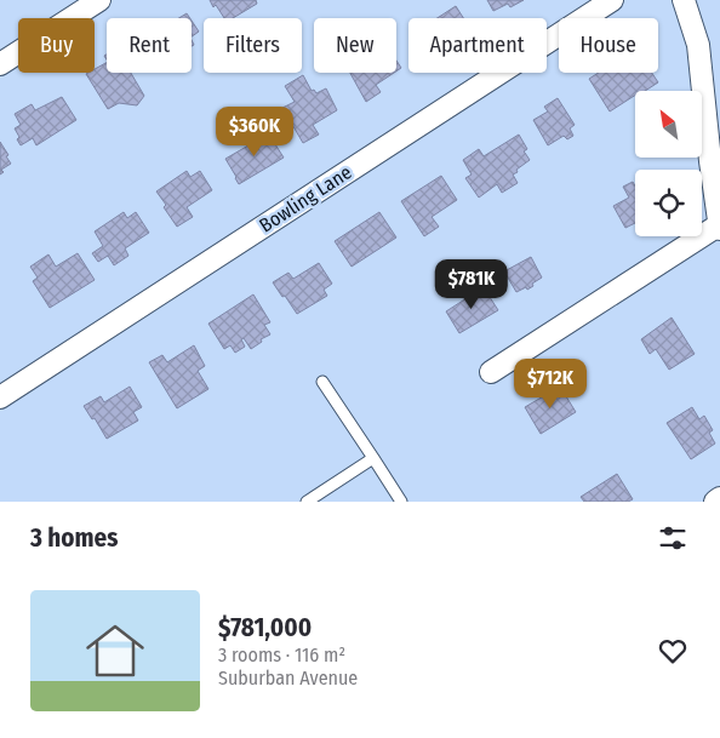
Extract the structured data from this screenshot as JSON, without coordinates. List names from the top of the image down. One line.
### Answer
{"streets":{"street":["Bowling Lane"]},"north":"top left","page":{"chip":["Buy","Rent","Filters","New","Apartment","House"],"price":["$360K","$781K","$712K"],"heading":"3 homes","list":[{"name":"$781,000","note":"3 rooms · 116 m² · Suburban Avenue"}]}}
